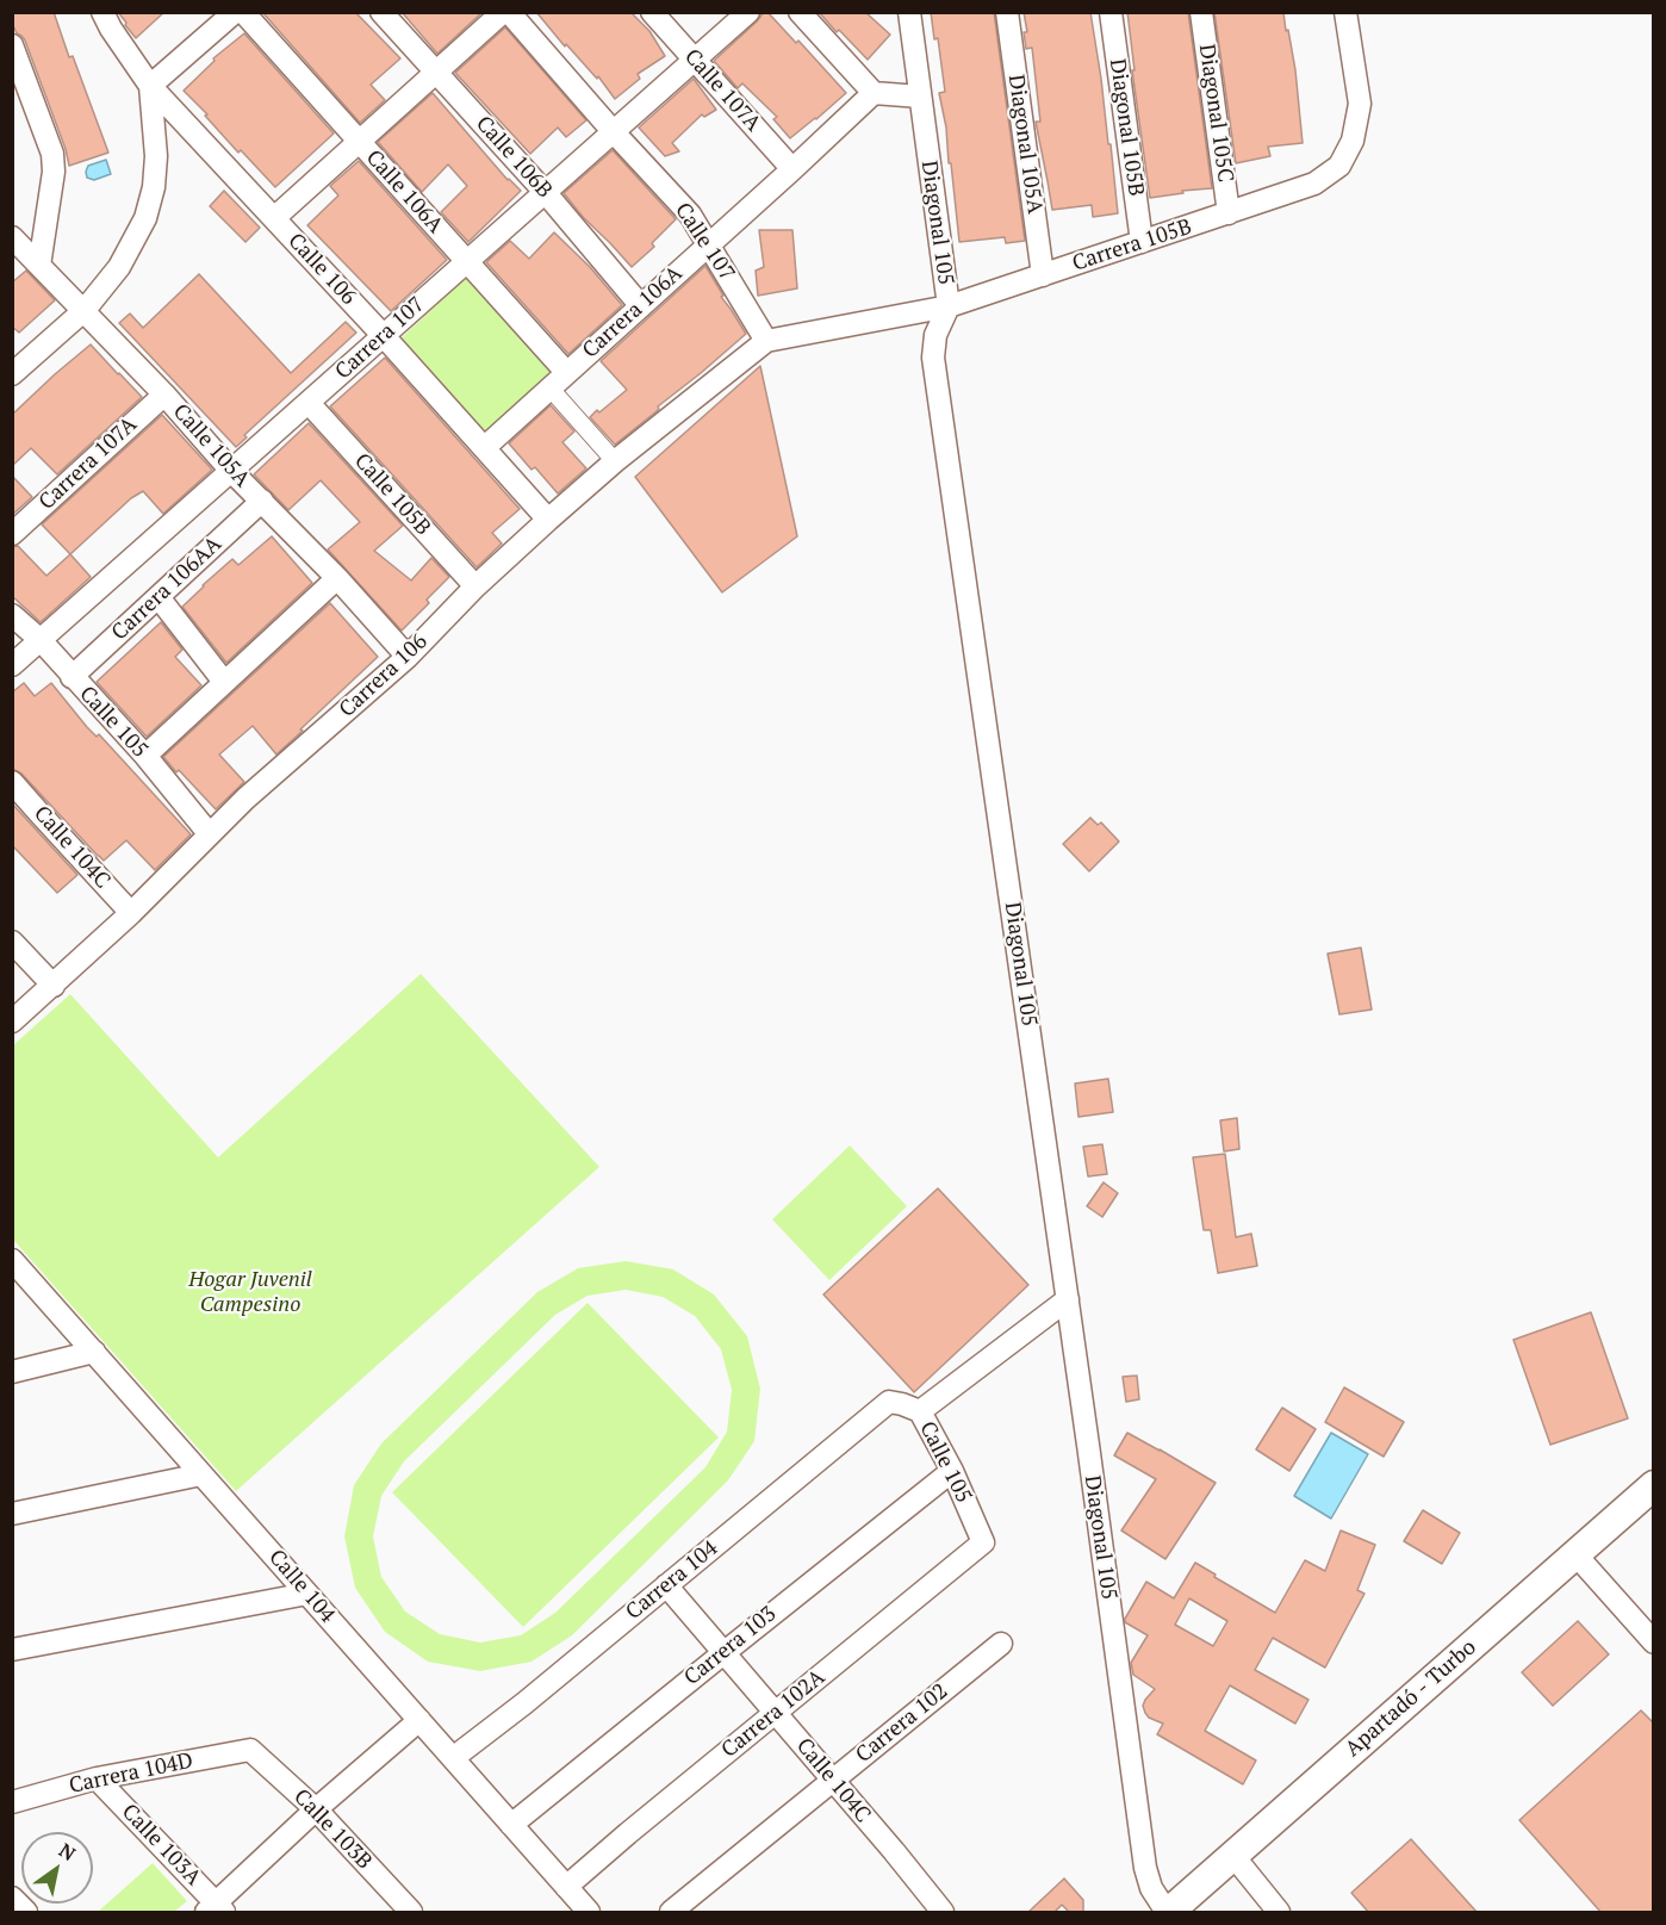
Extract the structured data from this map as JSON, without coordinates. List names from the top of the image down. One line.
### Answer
{"streets":{"main road":["Apartadó - Turbo"],"street":["Calle 107A","Diagonal 105C","Diagonal 105B","Diagonal 105A","Calle 106B","Calle 106A","Diagonal 105","Calle 107","Carrera 105B","Calle 106","Carrera 106A","Carrera 107","Calle 105A","Carrera 107A","Calle 105B","Carrera 106AA","Carrera 106","Calle 105","Calle 104C","Carrera 104","Calle 104","Carrera 103","Carrera 102A","Carrera 102","Carrera 104D","Calle 103B","Calle 103A"]},"crossings":[["Calle 107A","Carrera 106A"],["Calle 107A","Carrera 107"],["Diagonal 105C","Carrera 105B"],["Diagonal 105B","Carrera 105B"],["Diagonal 105A","Carrera 105B"],["Calle 106B","Carrera 106A"],["Calle 106B","Carrera 107"],["Calle 106A","Carrera 106A"],["Calle 106A","Carrera 107"],["Diagonal 105","Carrera 105B"],["Diagonal 105","Apartadó - Turbo"],["Calle 107","Carrera 106A"],["Calle 107","Carrera 107"],["Calle 107","Carrera 106"],["Calle 106","Carrera 106A"],["Calle 106","Carrera 107"],["Calle 106","Carrera 106"],["Carrera 107","Calle 105A"],["Carrera 107","Calle 105B"],["Carrera 107","Calle 105"],["Calle 105A","Carrera 107A"],["Calle 105A","Carrera 106AA"],["Calle 105A","Carrera 106"],["Calle 105B","Carrera 106"],["Carrera 106AA","Calle 105"],["Carrera 106","Calle 105"],["Carrera 106","Calle 104C"],["Calle 105","Carrera 104"],["Calle 105","Carrera 103"],["Calle 105","Carrera 102A"],["Calle 104C","Carrera 104"],["Calle 104C","Carrera 103"],["Calle 104C","Carrera 102A"],["Calle 104C","Carrera 102"],["Carrera 104","Calle 104"],["Calle 104","Carrera 103"],["Calle 104","Carrera 102A"],["Carrera 104D","Calle 103B"],["Carrera 104D","Calle 103A"]],"parks":["Hogar Juvenil Campesino"],"north":"top right"}
